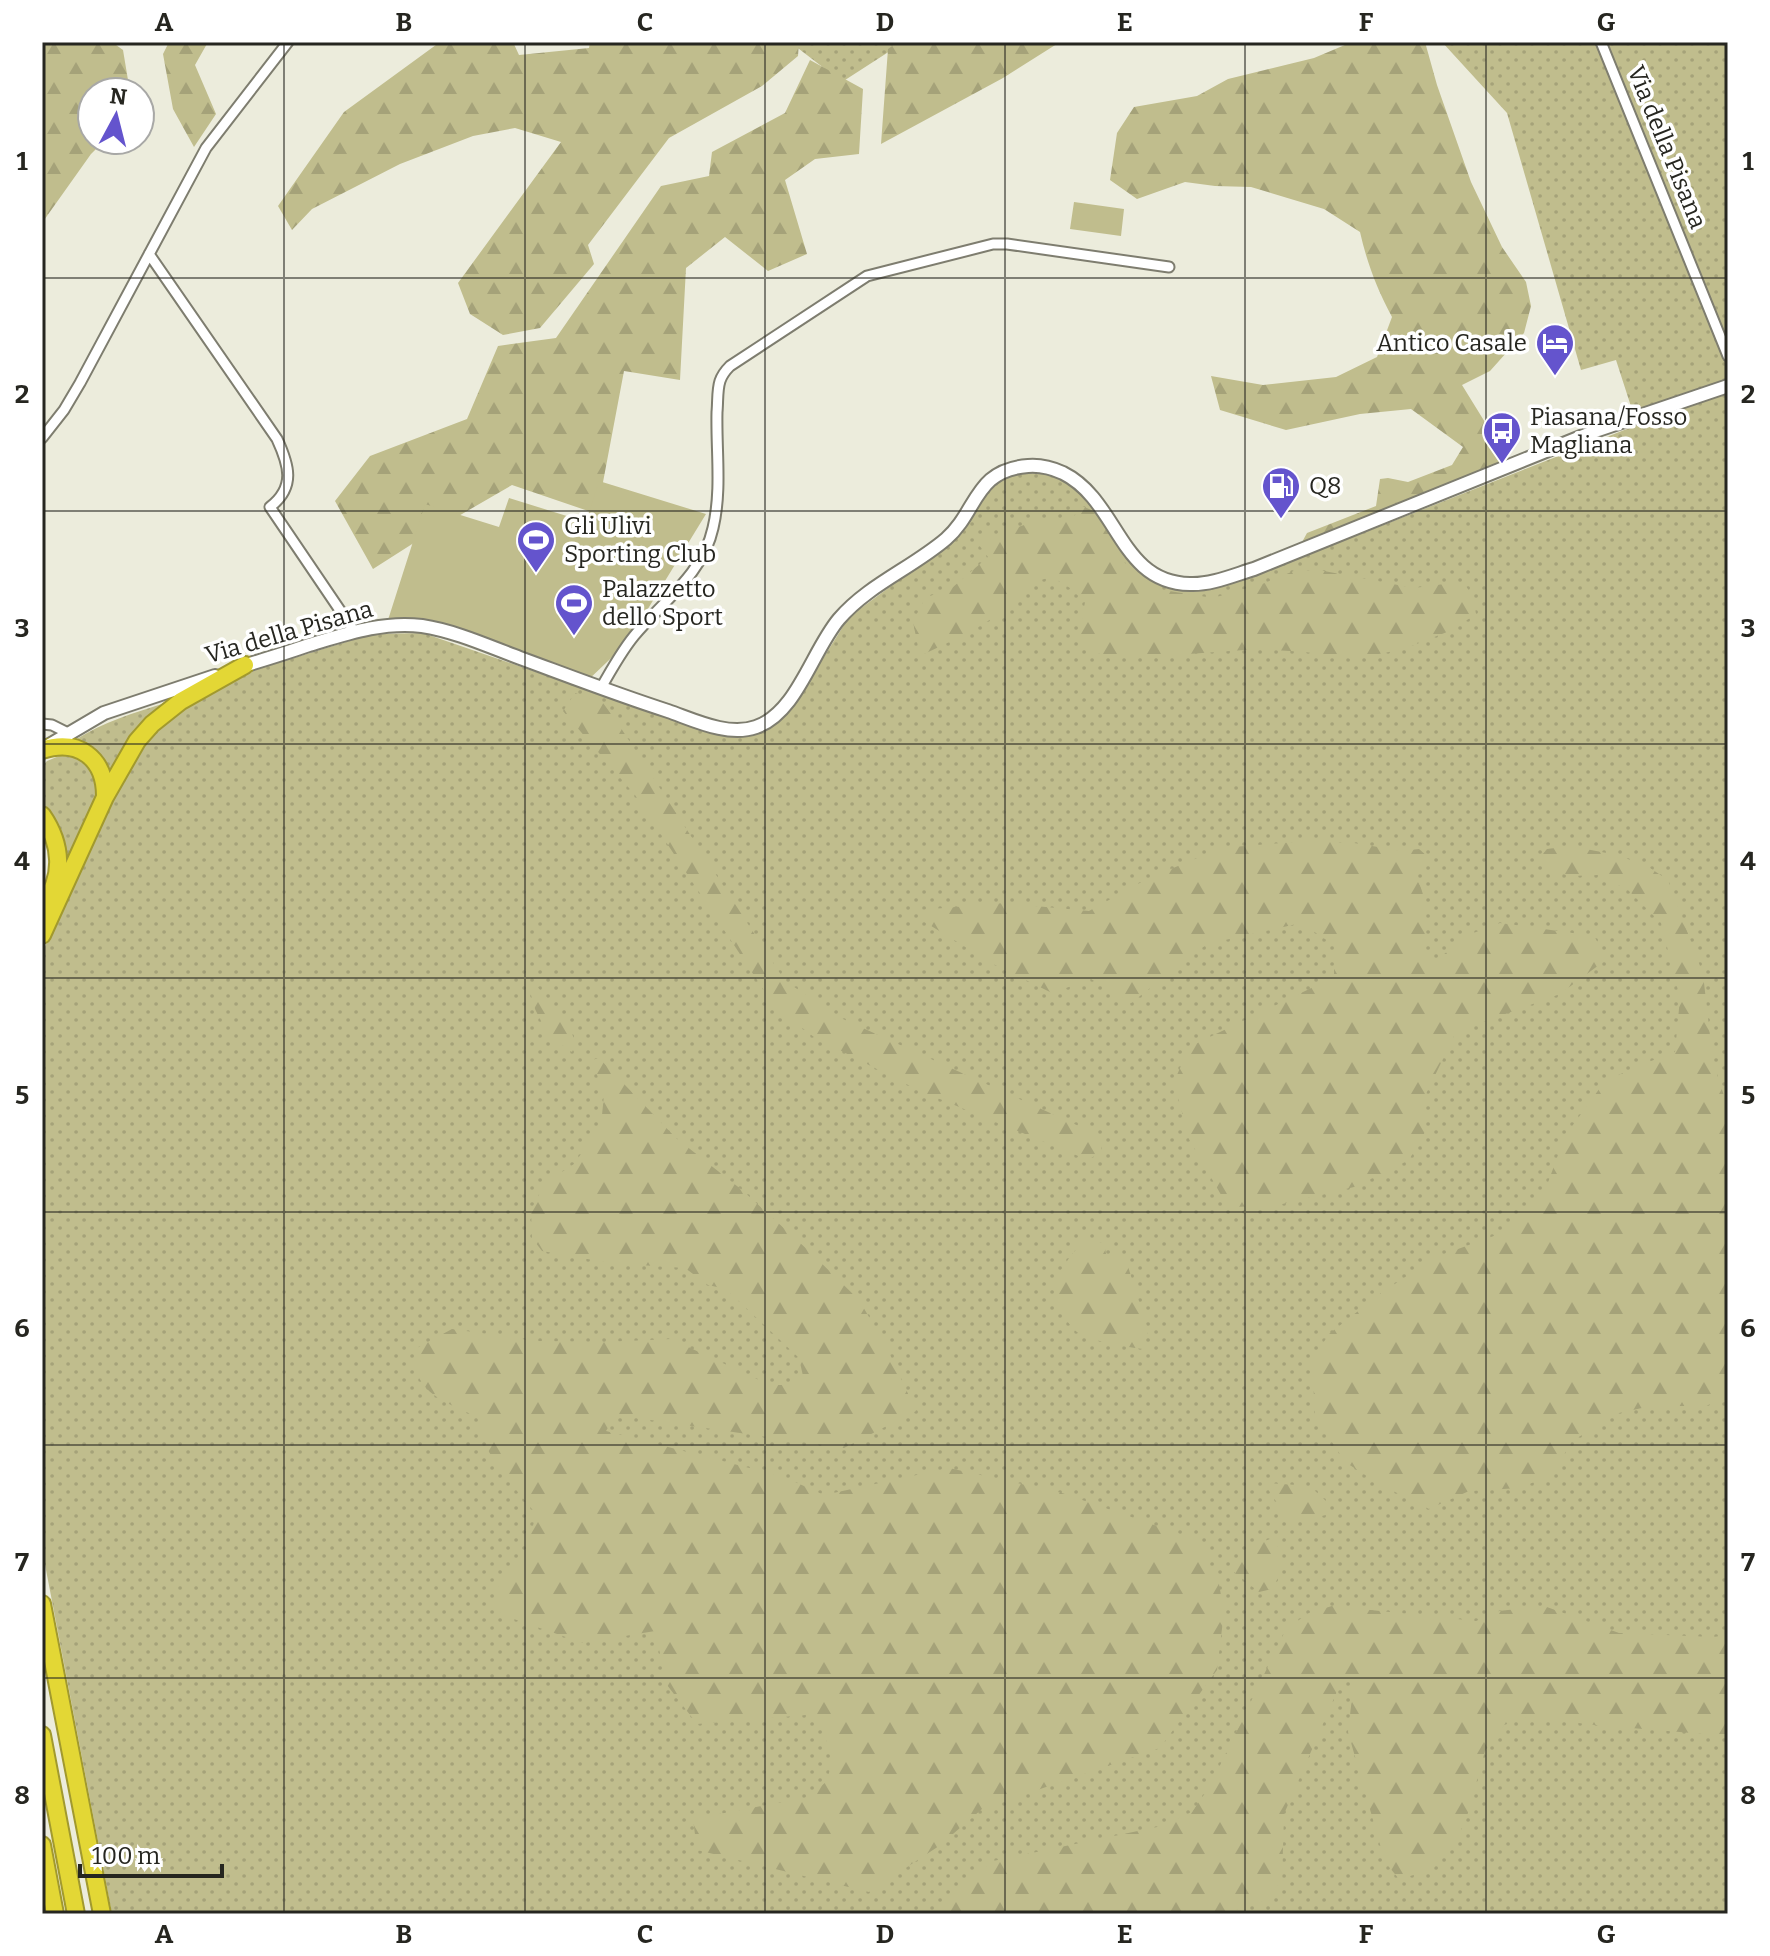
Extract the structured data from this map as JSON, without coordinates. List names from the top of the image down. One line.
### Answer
{"streets":{"main road":["Via della Pisana"]},"places":{"hotel":["Antico Casale"],"bus stop":["Piasana/Fosso Magliana"],"fuel station":["Q8"],"sports":["Gli Ulivi Sporting Club","Palazzetto dello Sport"]},"scale_bar":"100 m","north":"top","grid":{"columns":["A","B","C","D","E","F","G"],"rows":["1","2","3","4","5","6","7","8"]}}
